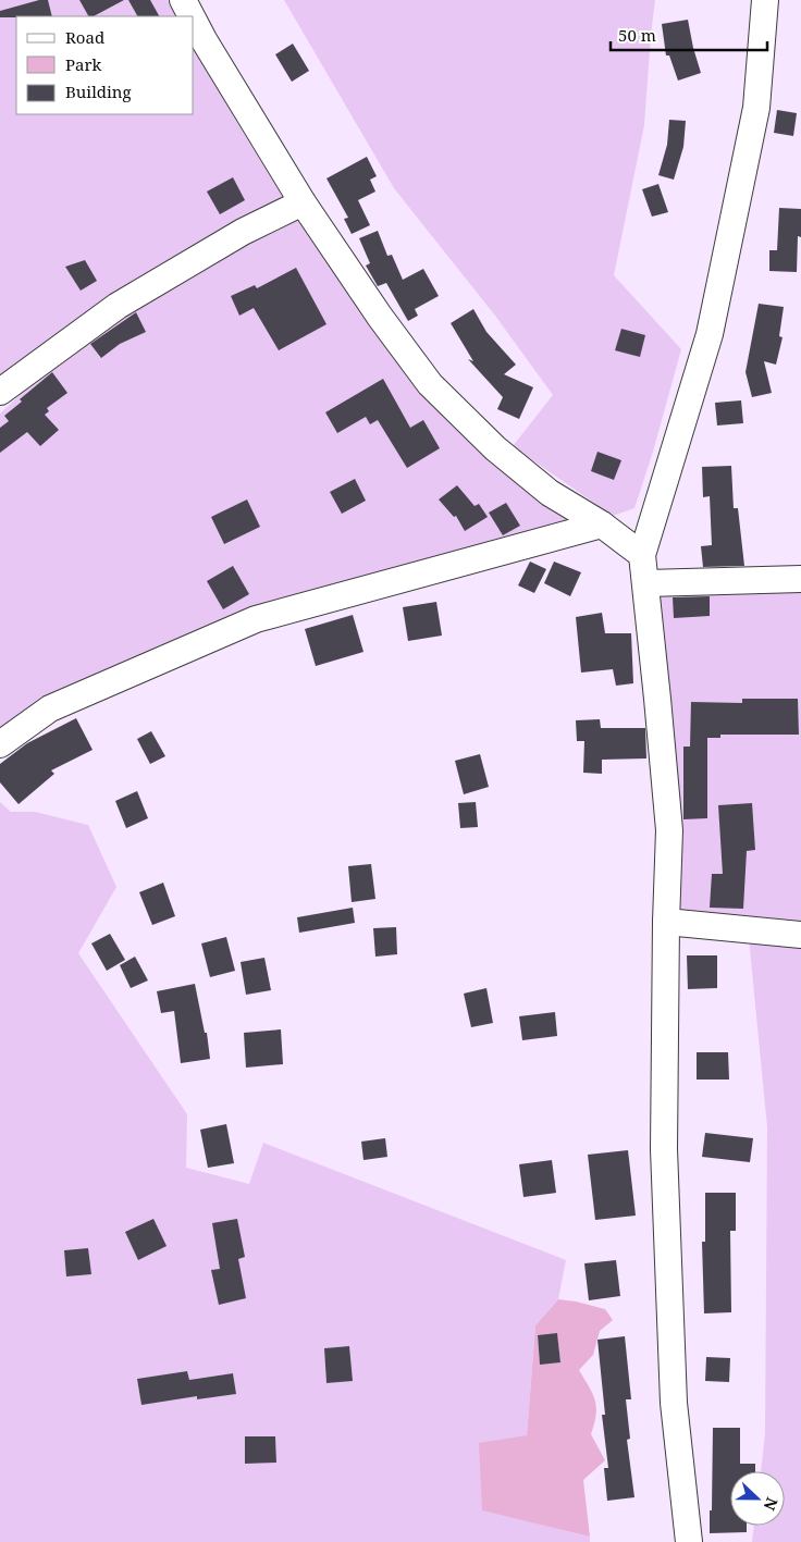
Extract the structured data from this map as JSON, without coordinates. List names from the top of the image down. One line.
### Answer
{"legend":["Road","Park","Building"],"scale_bar":"50 m","north":"right"}
